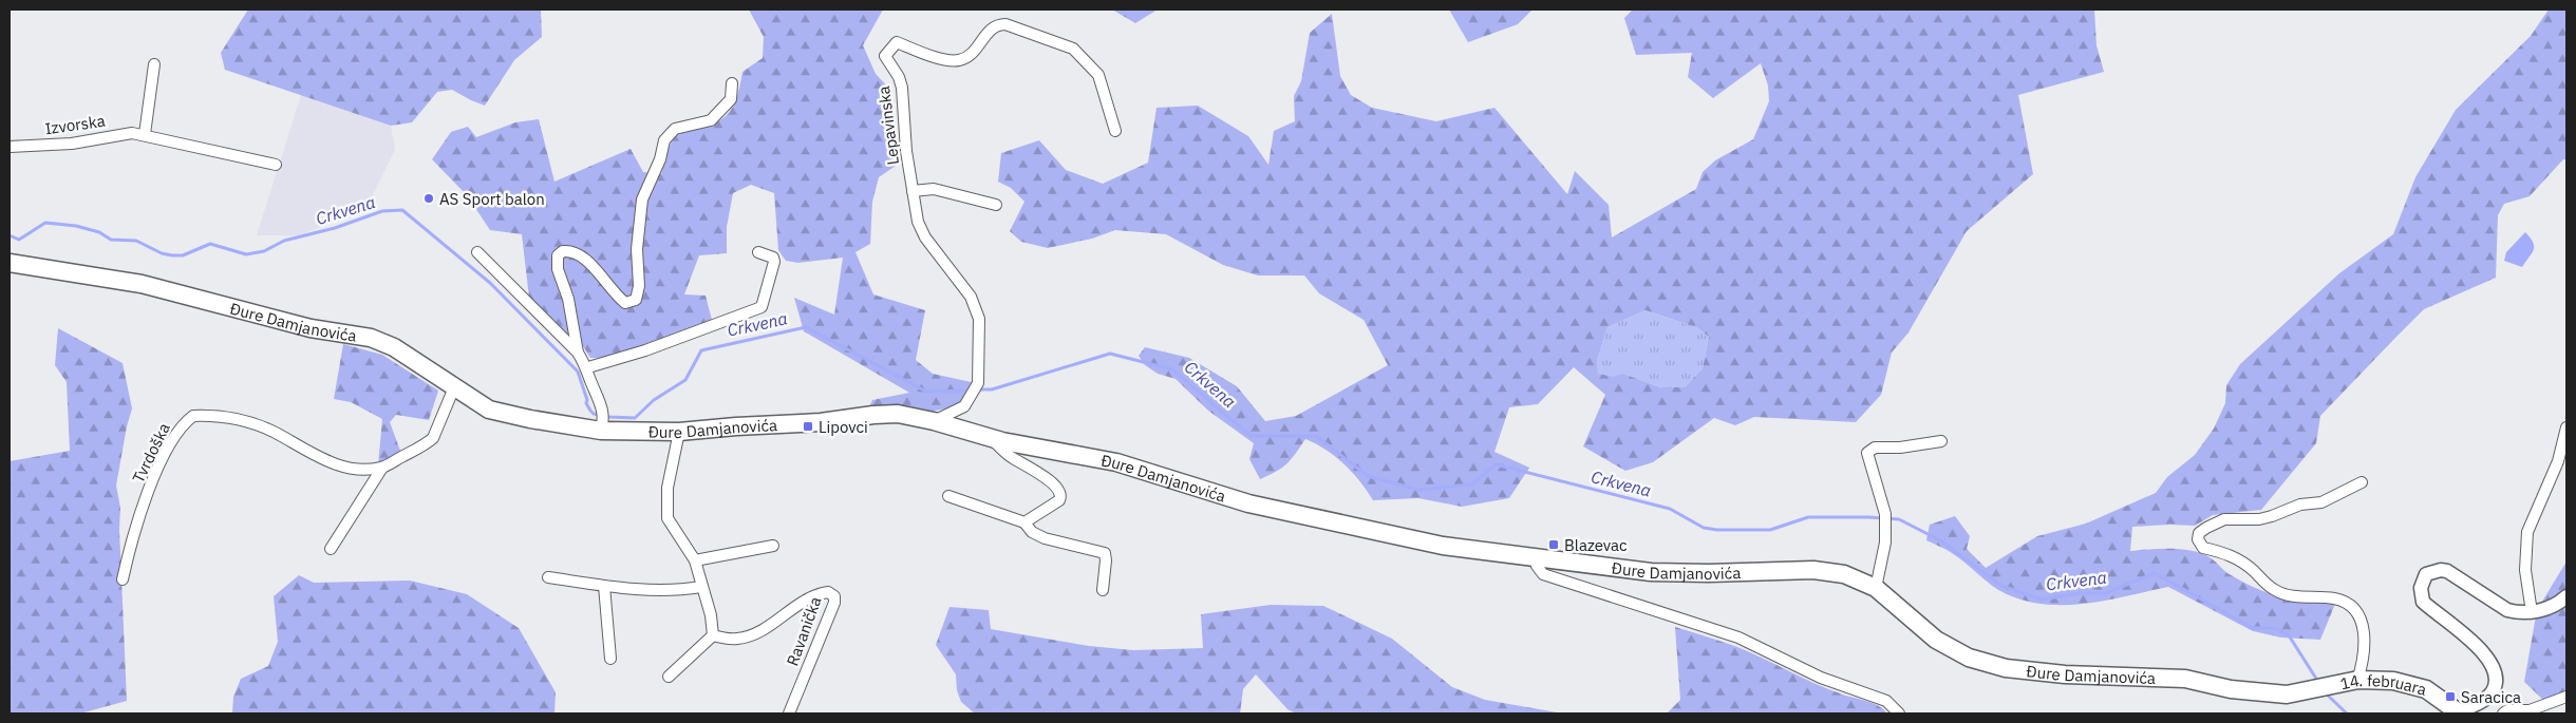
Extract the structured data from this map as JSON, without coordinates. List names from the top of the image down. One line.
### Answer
{"streets":{"main road":["Đure Damjanovića","14. februara"],"street":["Izvorska","Lepavinska","Tvrdoška","Ravanička"]},"crossings":[["Lepavinska","Đure Damjanovića"],["Đure Damjanovića","Tvrdoška"],["Đure Damjanovića","14. februara"]],"water":["Crkvena"],"places":{"other":["AS Sport balon"],"transit":["Lipovci","Blazevac","Saracica"]}}
